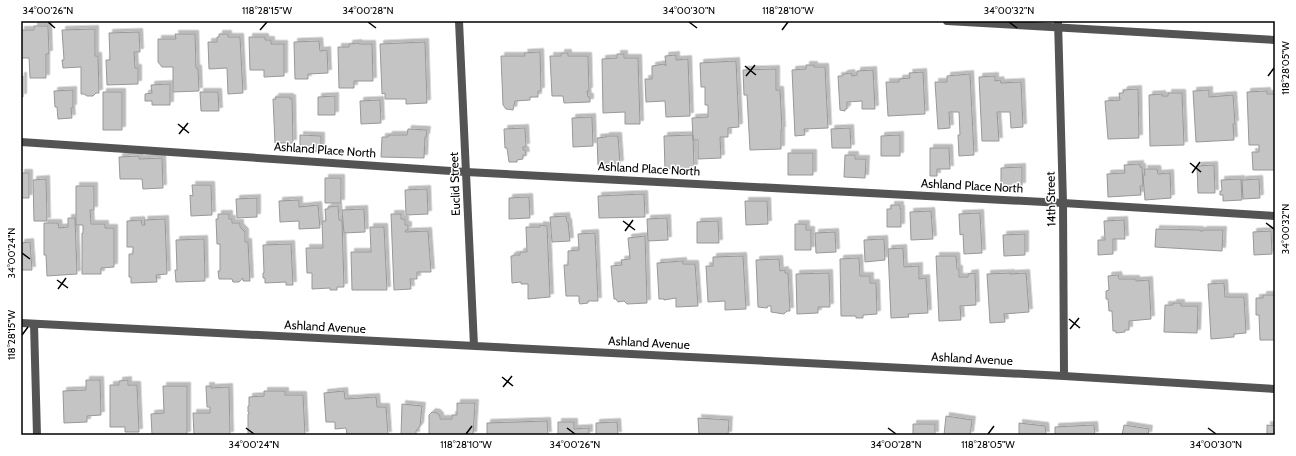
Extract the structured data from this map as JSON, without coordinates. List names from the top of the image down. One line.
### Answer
{"streets":{"street":["Ashland Place North","Euclid Street","14th Street","Ashland Avenue"]},"crossings":[["Ashland Place North","Euclid Street"],["Ashland Place North","14th Street"],["Euclid Street","Ashland Avenue"],["14th Street","Ashland Avenue"]],"coordinates":["34°00'26\"N","118°28'15\"W","34°00'28\"N","34°00'30\"N","118°28'10\"W","34°00'32\"N","118°28'05\"W","34°00'24\"N"]}
